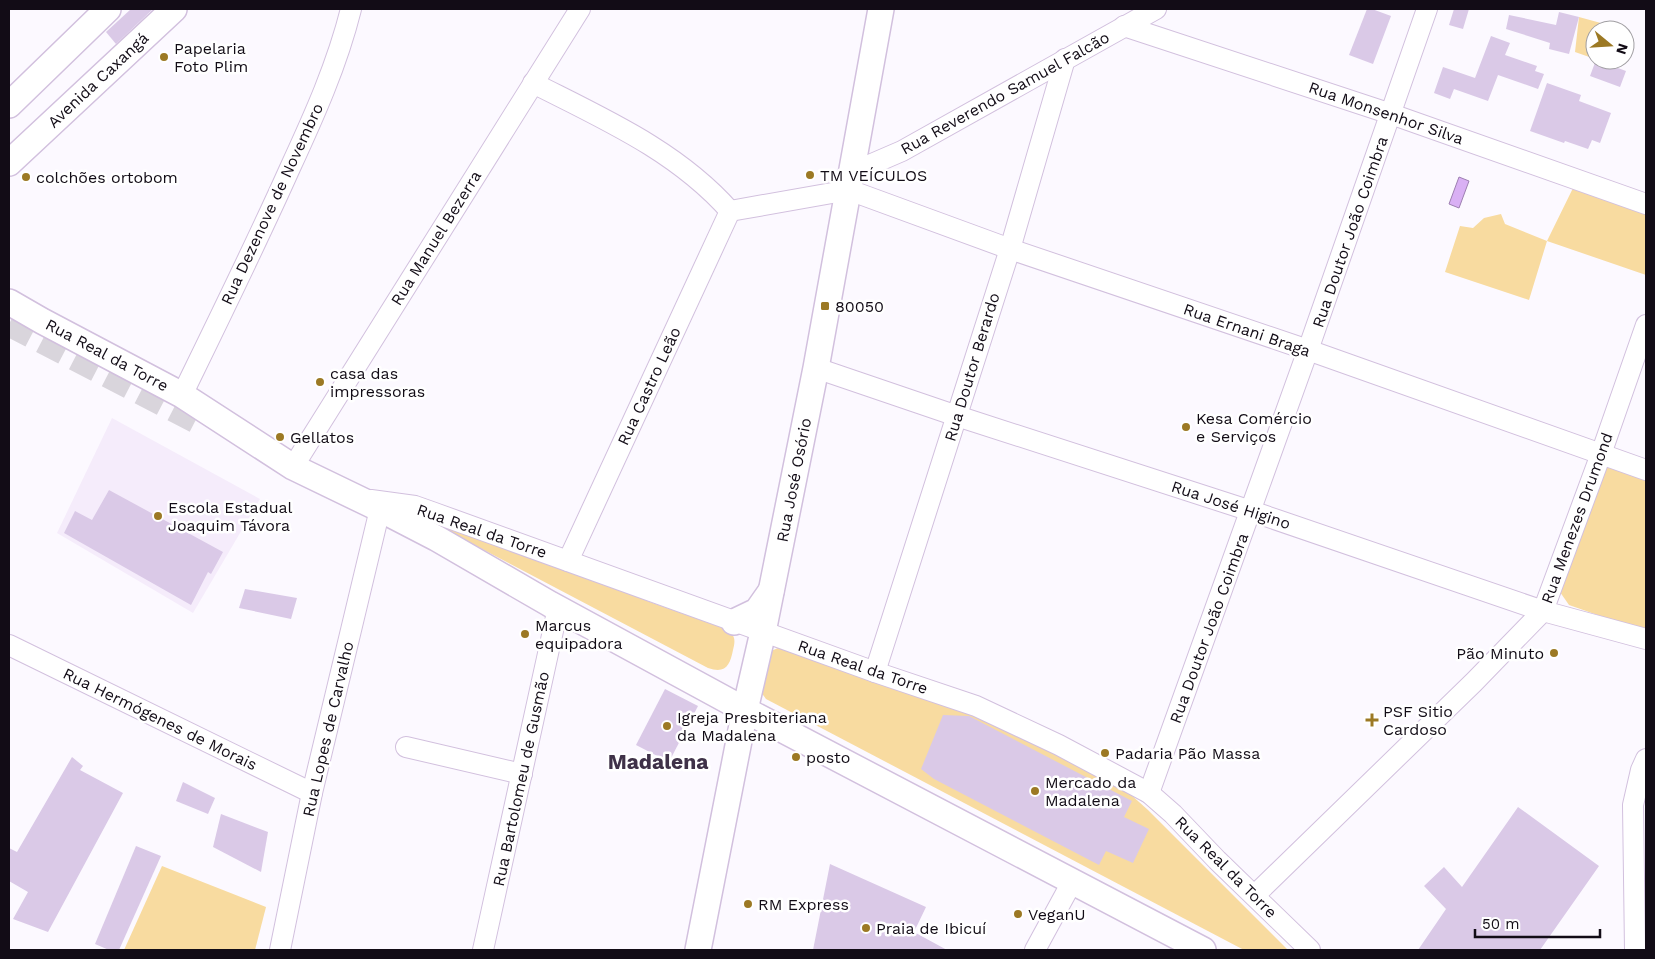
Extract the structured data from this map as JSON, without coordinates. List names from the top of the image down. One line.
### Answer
{"streets":{"main road":["Avenida Caxangá","Rua Real da Torre","Rua José Osório"],"street":["Rua Reverendo Samuel Falcão","Rua Monsenhor Silva","Rua Dezenove de Novembro","Rua Doutor João Coimbra","Rua Manuel Bezerra","Rua Ernani Braga","Rua Doutor Berardo","Rua Castro Leão","Rua José Higino","Rua Menezes Drumond","Rua Hermógenes de Morais","Rua Lopes de Carvalho","Rua Bartolomeu de Gusmão"]},"crossings":[["Rua Reverendo Samuel Falcão","Rua Monsenhor Silva"],["Rua Reverendo Samuel Falcão","Rua Ernani Braga"],["Rua Reverendo Samuel Falcão","Rua Doutor Berardo"],["Rua Reverendo Samuel Falcão","Rua Castro Leão"],["Rua Reverendo Samuel Falcão","Rua José Osório"],["Rua Monsenhor Silva","Rua Doutor João Coimbra"],["Rua Dezenove de Novembro","Rua Real da Torre"],["Rua Doutor João Coimbra","Rua Ernani Braga"],["Rua Doutor João Coimbra","Rua Real da Torre"],["Rua Doutor João Coimbra","Rua José Higino"],["Rua Manuel Bezerra","Rua Real da Torre"],["Rua Ernani Braga","Rua Doutor Berardo"],["Rua Ernani Braga","Rua José Osório"],["Rua Ernani Braga","Rua Menezes Drumond"],["Rua Real da Torre","Rua Doutor Berardo"],["Rua Real da Torre","Rua Castro Leão"],["Rua Real da Torre","Rua José Osório"],["Rua Real da Torre","Rua Menezes Drumond"],["Rua Real da Torre","Rua Lopes de Carvalho"],["Rua Real da Torre","Rua Bartolomeu de Gusmão"],["Rua Doutor Berardo","Rua José Higino"],["Rua José Osório","Rua José Higino"],["Rua José Higino","Rua Menezes Drumond"],["Rua Hermógenes de Morais","Rua Lopes de Carvalho"]],"districts":["Madalena"],"places":{"other":["Papelaria Foto Plim","TM VEÍCULOS","colchões ortobom","casa das impressoras","Kesa Comércio e Serviços","Gellatos","Escola Estadual Joaquim Távora","Marcus equipadora","Pão Minuto","Igreja Presbiteriana da Madalena","Padaria Pão Massa","posto","Mercado da Madalena","RM Express","VeganU","Praia de Ibicuí"],"transit":["80050"],"health":["PSF Sitio Cardoso"]},"scale_bar":"50 m","north":"right"}
